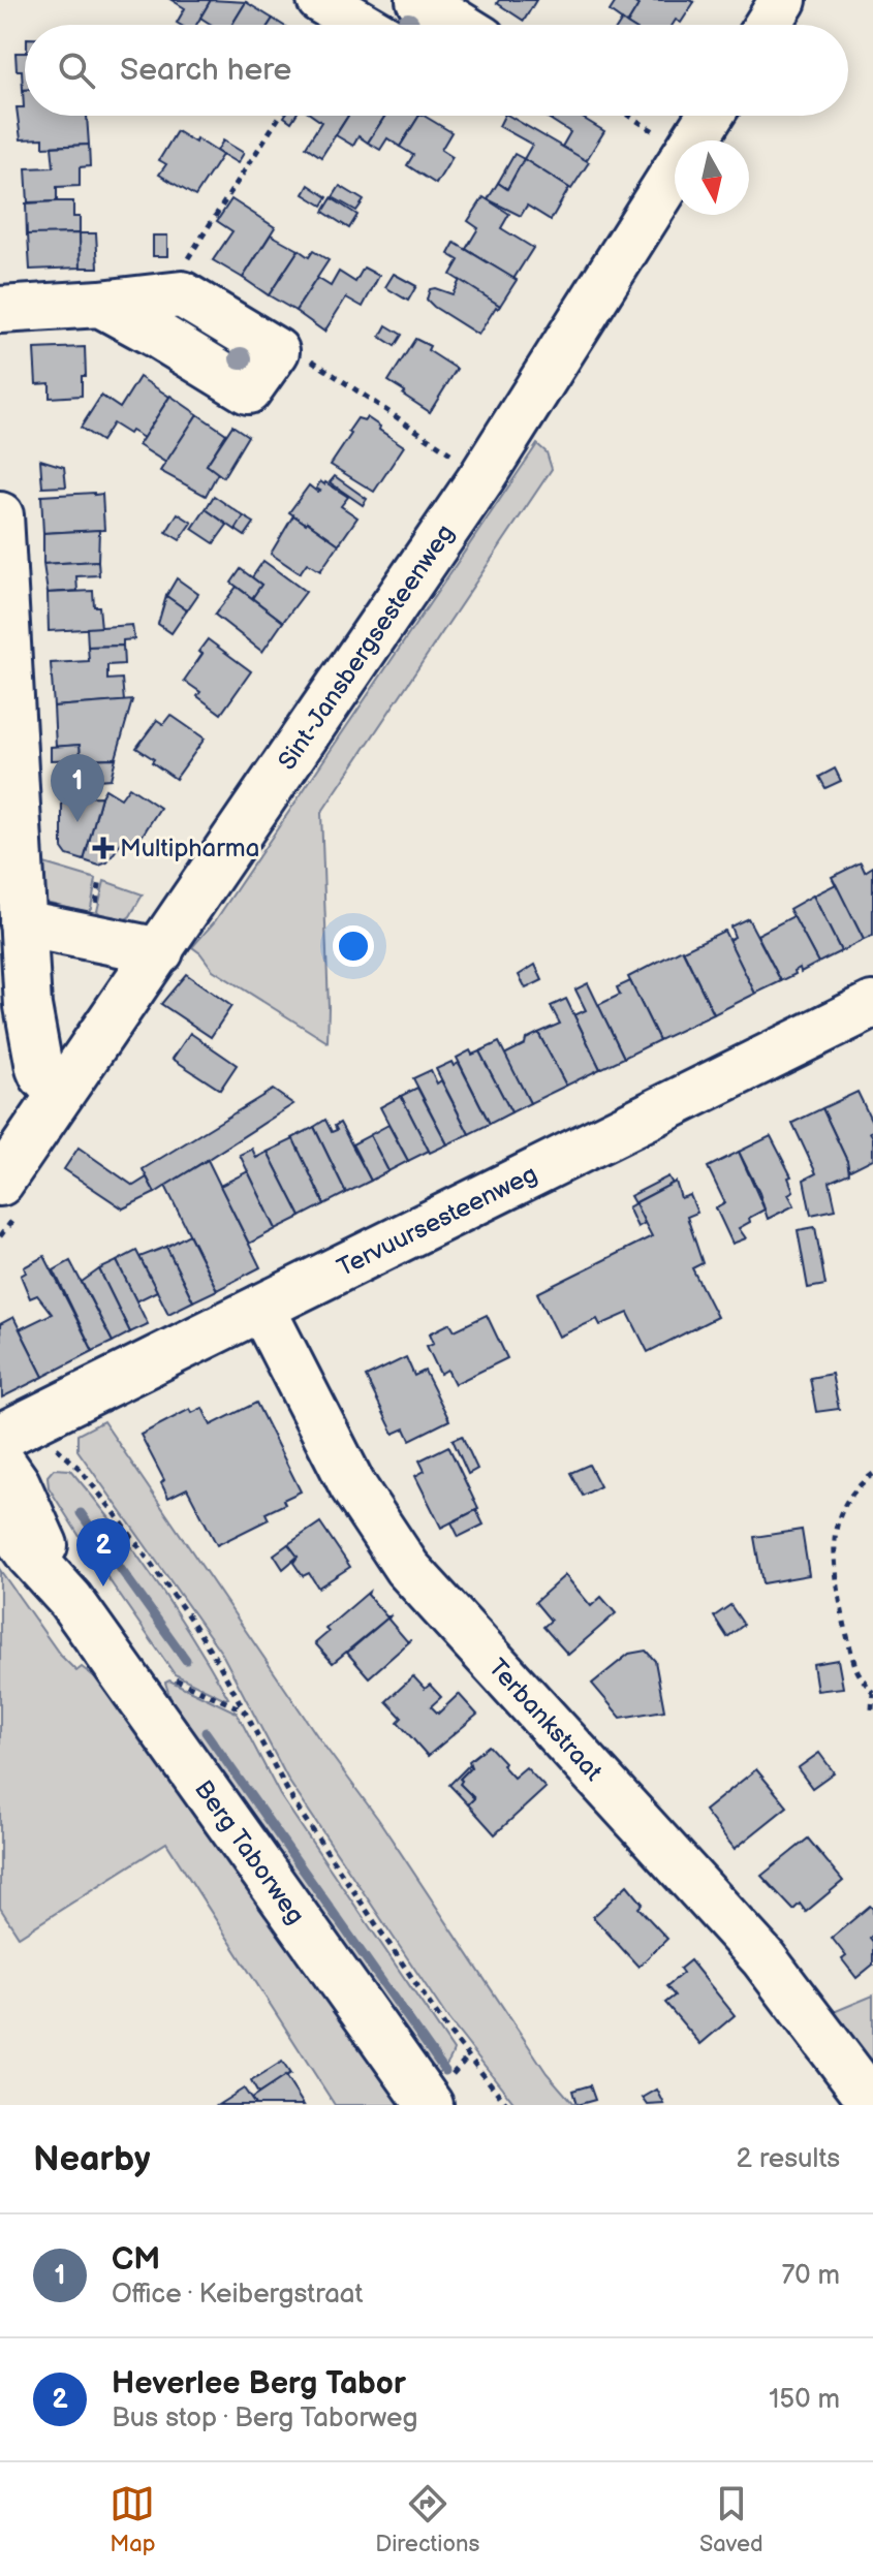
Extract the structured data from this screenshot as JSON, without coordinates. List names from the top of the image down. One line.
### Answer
{"streets":{"street":["Sint-Jansbergsesteenweg","Tervuursesteenweg","Terbankstraat","Berg Taborweg"]},"crossings":[["Tervuursesteenweg","Terbankstraat"]],"places":{"health":["Multipharma"]},"north":"bottom","page":{"search":"Search here","pins":["1","2"],"heading":["Nearby","2 results"],"list":[{"mark":"1","name":"CM","note":"Office · Keibergstraat","value":"70 m"},{"mark":"2","name":"Heverlee Berg Tabor","note":"Bus stop · Berg Taborweg","value":"150 m"}],"nav":["Map","Directions","Saved"]}}
